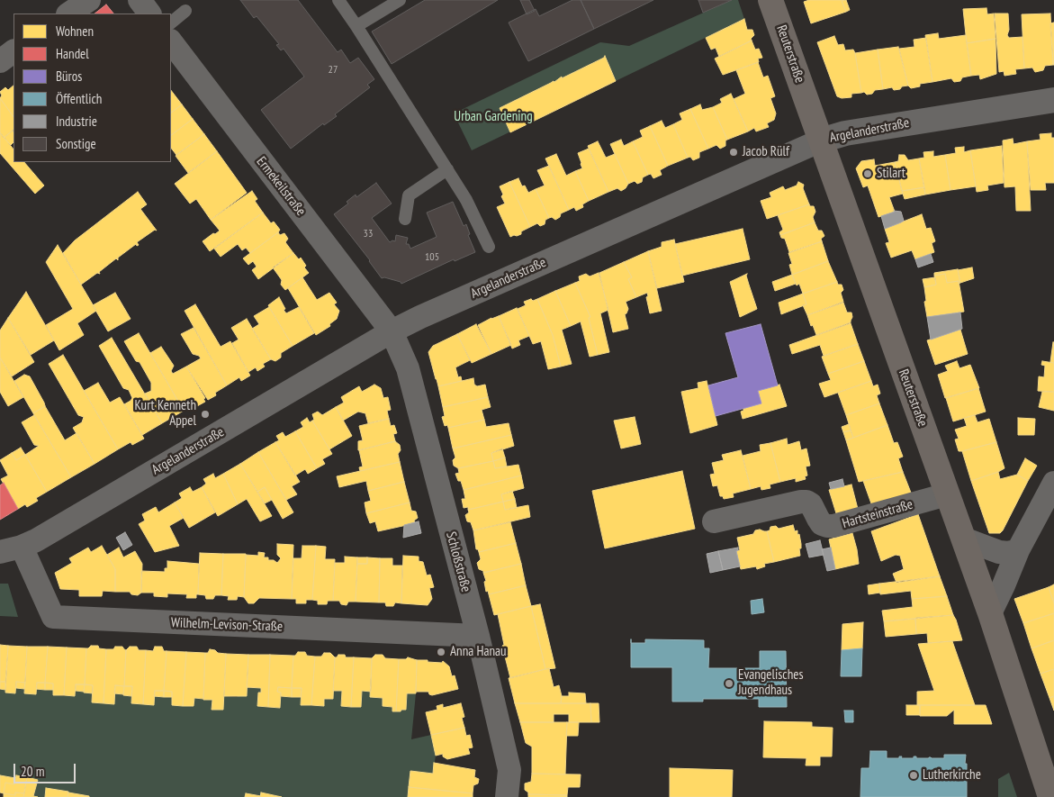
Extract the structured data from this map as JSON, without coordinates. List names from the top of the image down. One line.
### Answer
{"streets":{"main road":["Reuterstraße"],"street":["Argelanderstraße","Ermekeilstraße","Hartsteinstraße","Schloßstraße","Wilhelm-Levison-Straße"]},"crossings":[["Reuterstraße","Argelanderstraße"],["Reuterstraße","Hartsteinstraße"],["Argelanderstraße","Ermekeilstraße"],["Argelanderstraße","Schloßstraße"],["Argelanderstraße","Wilhelm-Levison-Straße"],["Ermekeilstraße","Schloßstraße"],["Schloßstraße","Wilhelm-Levison-Straße"]],"parks":["Urban Gardening"],"places":["Jacob Rülf","Stilart","Kurt Kenneth Appel","Anna Hanau","Evangelisches Jugendhaus","Lutherkirche"],"house_numbers":["27","33","105"],"legend":["Wohnen","Handel","Büros","Öffentlich","Industrie","Sonstige"],"scale_bar":"20 m"}
